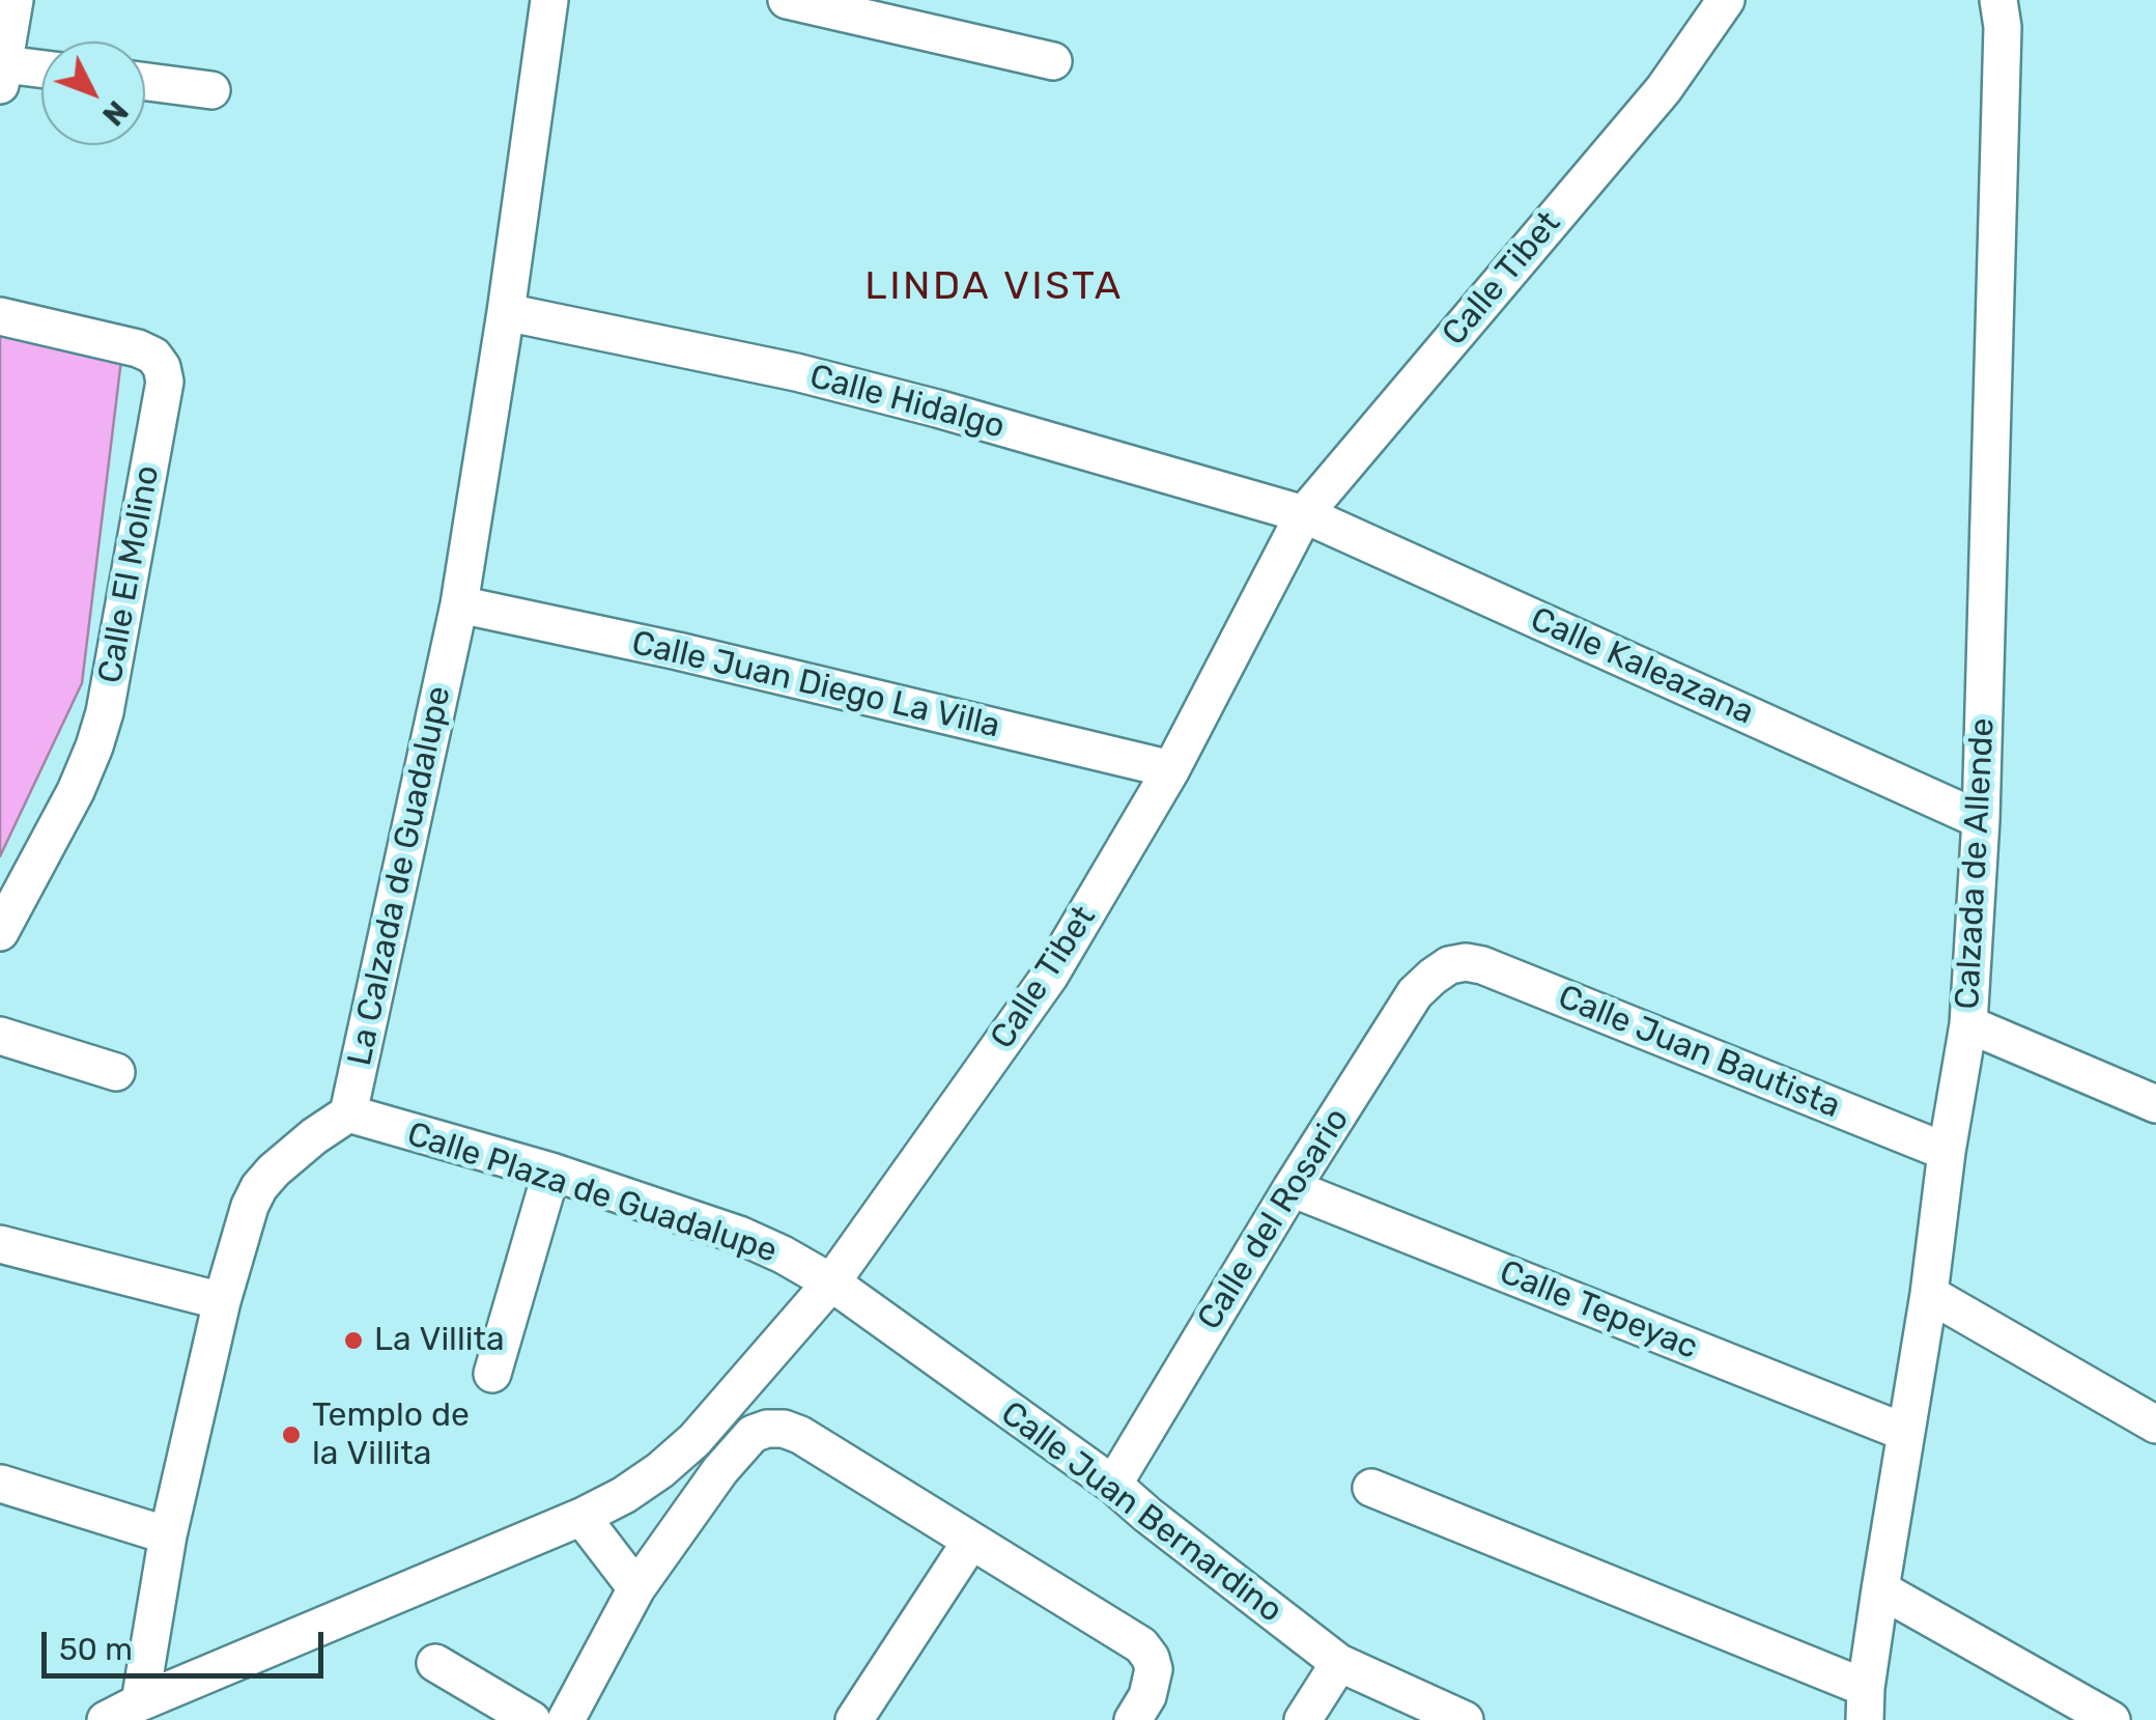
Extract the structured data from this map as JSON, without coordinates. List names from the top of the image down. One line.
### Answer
{"streets":{"street":["Calle Tibet","Calle Hidalgo","Calle El Molino","Calle Kaleazana","Calle Juan Diego La Villa","Calzada de Allende","La Calzada de Guadalupe","Calle Juan Bautista","Calle Plaza de Guadalupe","Calle del Rosario","Calle Tepeyac","Calle Juan Bernardino"]},"crossings":[["Calle Tibet","Calle Hidalgo"],["Calle Tibet","Calle Kaleazana"],["Calle Tibet","Calle Juan Diego La Villa"],["Calle Tibet","La Calzada de Guadalupe"],["Calle Tibet","Calle Plaza de Guadalupe"],["Calle Tibet","Calle Juan Bernardino"],["Calle Hidalgo","Calle Kaleazana"],["Calle Hidalgo","La Calzada de Guadalupe"],["Calle Kaleazana","Calzada de Allende"],["Calle Juan Diego La Villa","La Calzada de Guadalupe"],["Calzada de Allende","Calle Juan Bautista"],["Calzada de Allende","Calle Tepeyac"],["La Calzada de Guadalupe","Calle Plaza de Guadalupe"],["Calle Juan Bautista","Calle del Rosario"],["Calle Plaza de Guadalupe","Calle Juan Bernardino"],["Calle del Rosario","Calle Tepeyac"],["Calle del Rosario","Calle Juan Bernardino"]],"districts":["LINDA VISTA"],"places":["La Villita","Templo de la Villita"],"scale_bar":"50 m","north":"bottom right"}
